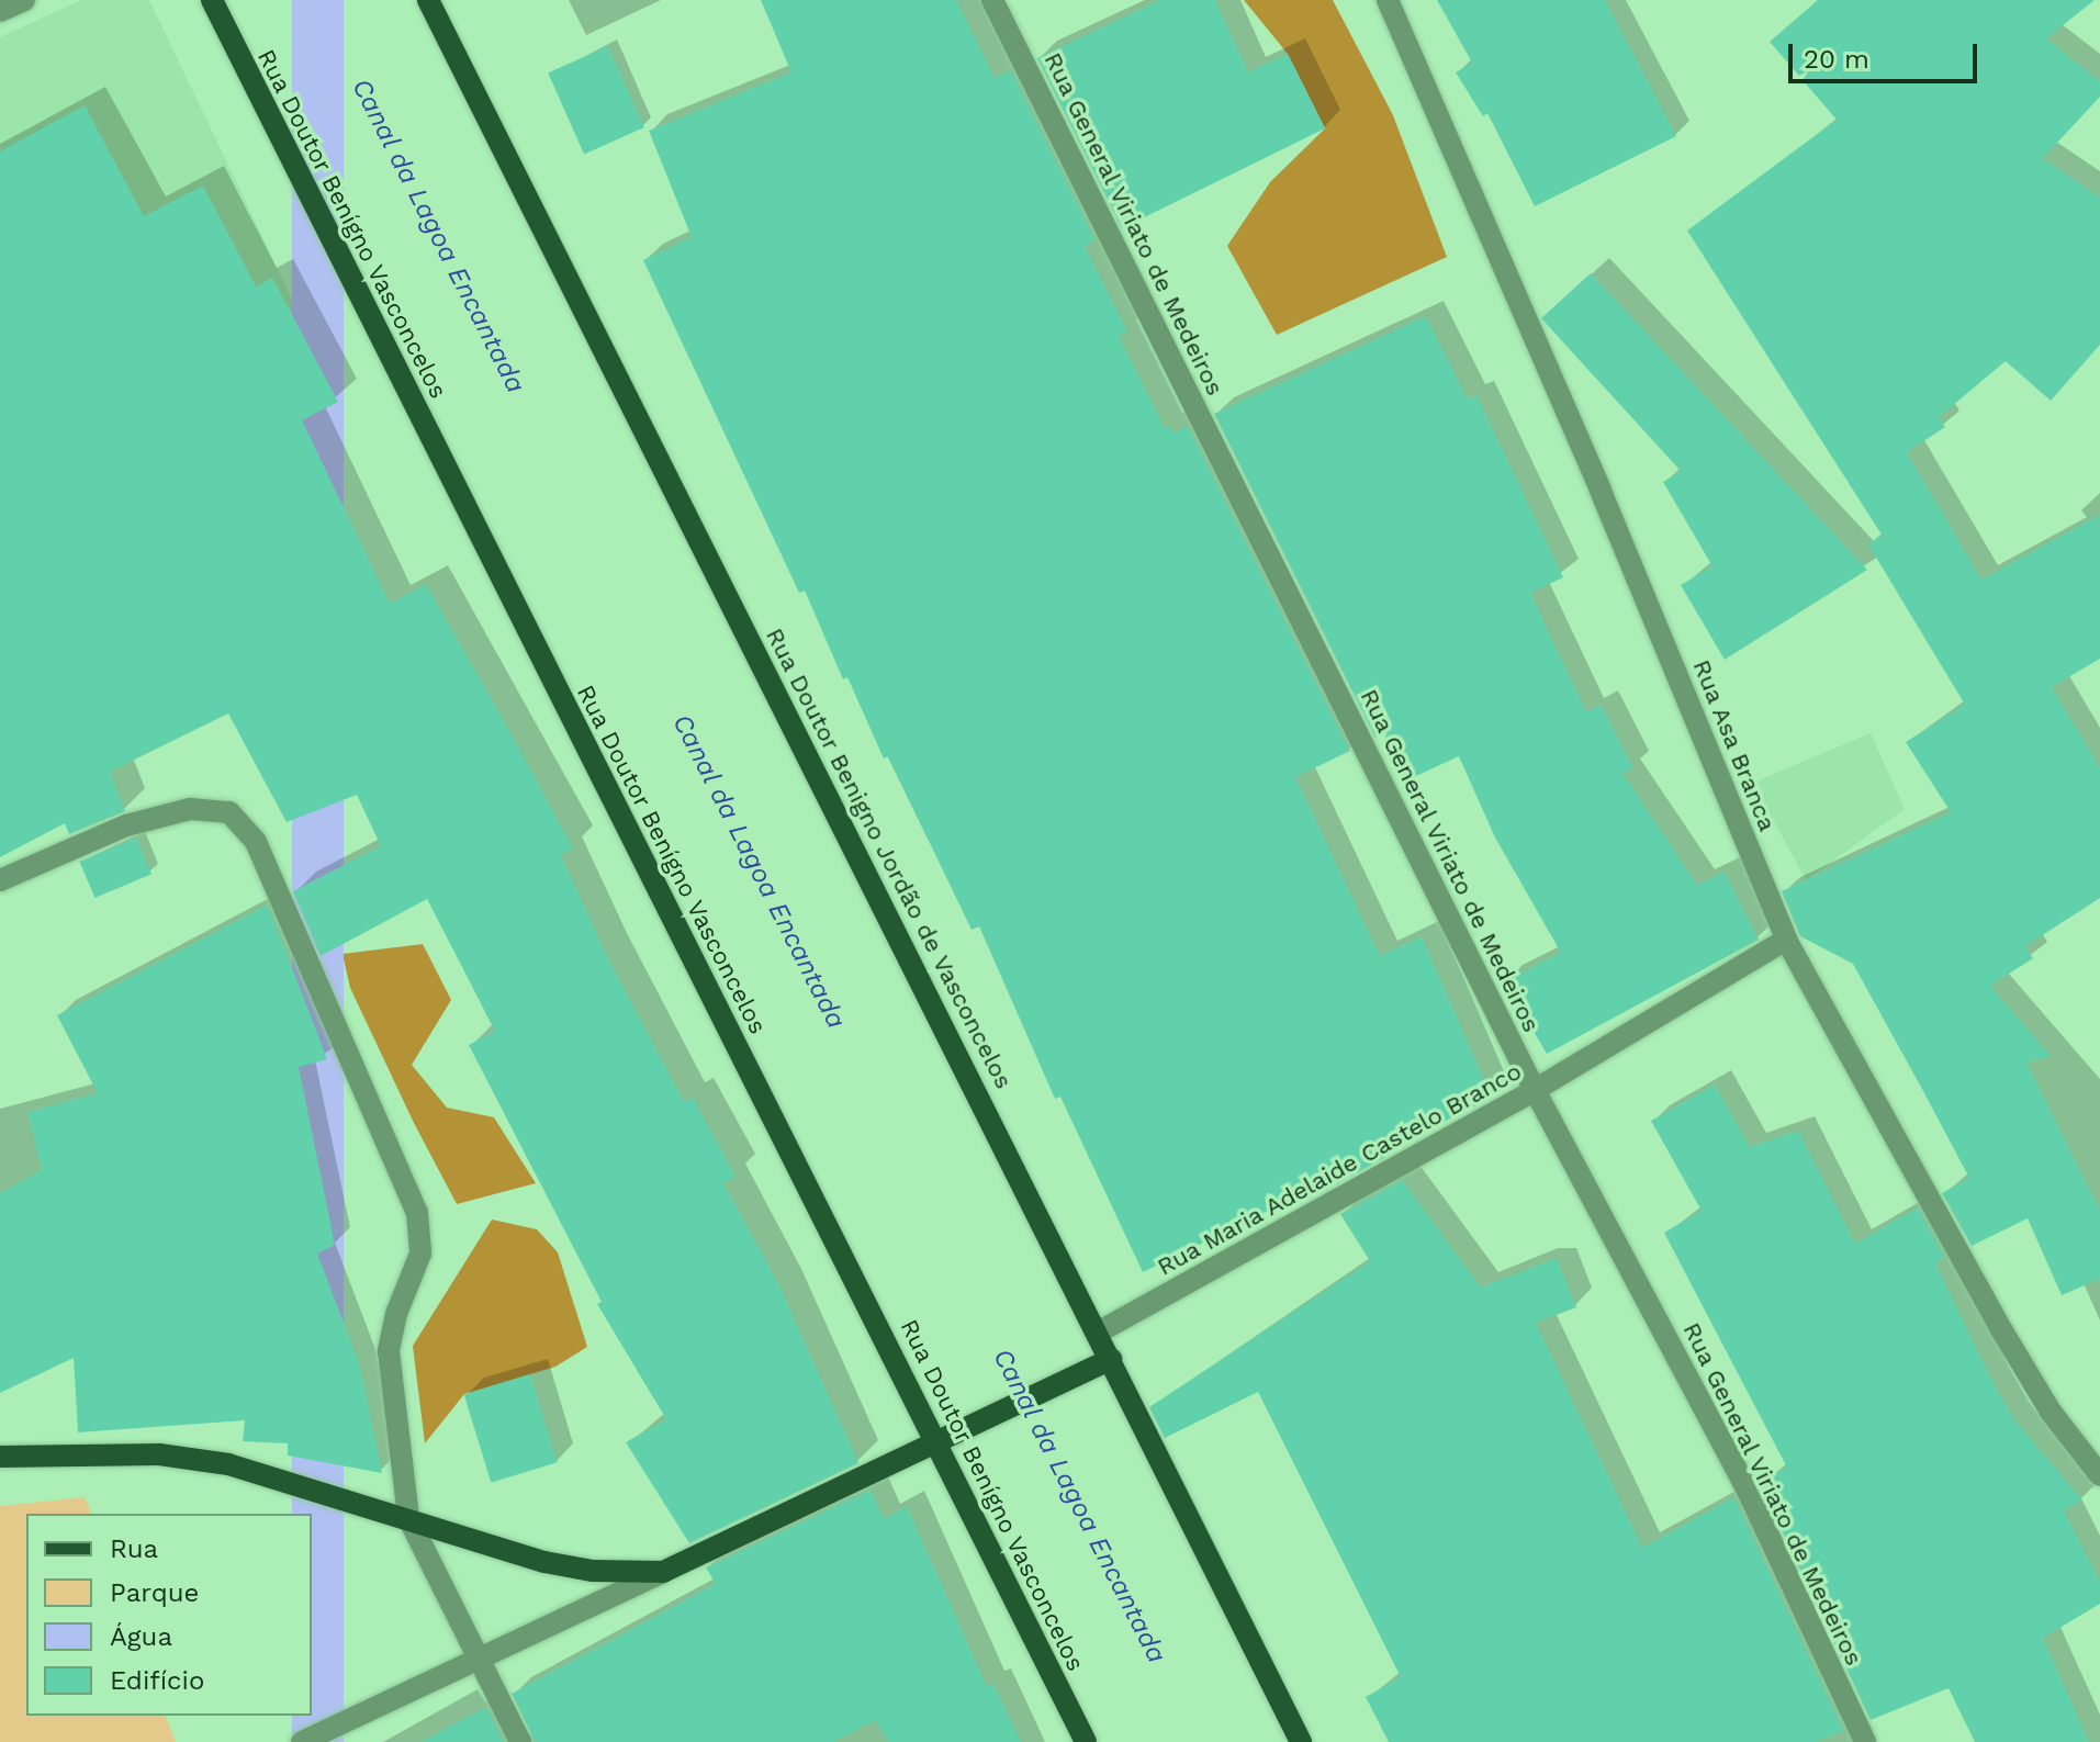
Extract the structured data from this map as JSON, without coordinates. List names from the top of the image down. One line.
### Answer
{"streets":{"main road":["Rua Doutor Benígno Vasconcelos","Rua Doutor Benigno Jordão de Vasconcelos"],"street":["Rua General Viriato de Medeiros","Rua Asa Branca","Rua Maria Adelaide Castelo Branco"]},"crossings":[["Rua General Viriato de Medeiros","Rua Maria Adelaide Castelo Branco"],["Rua Asa Branca","Rua Maria Adelaide Castelo Branco"],["Rua Doutor Benigno Jordão de Vasconcelos","Rua Maria Adelaide Castelo Branco"]],"water":["Canal da Lagoa Encantada"],"legend":["Rua","Parque","Água","Edifício"],"scale_bar":"20 m"}
